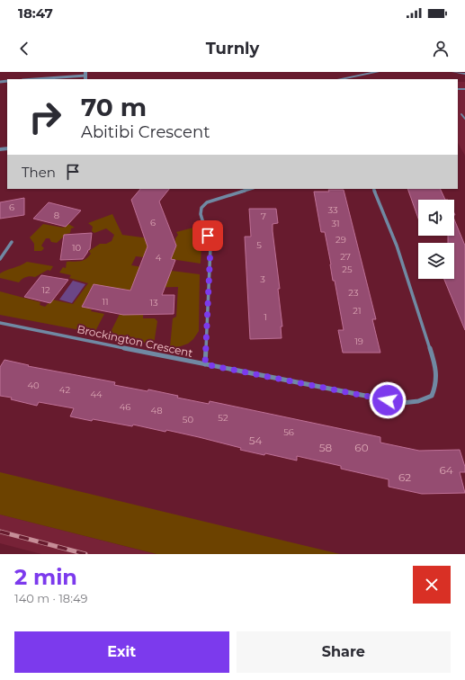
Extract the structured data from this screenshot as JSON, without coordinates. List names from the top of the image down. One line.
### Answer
{"streets":{"street":["Brockington Crescent"]},"house_numbers":["6","33","8","7","6","31","29","5","10","27","4","25","3","12","23","11","13","21","1","19","40","42","44","46","48","52","50","56","54","58","60","64","62"],"page":{"status":"18:47","header":"Turnly","turn":["70 m","Abitibi Crescent"],"then":"Then","heading":["2 min","140 m · 18:49"],"buttons":["Exit","Share"]}}
